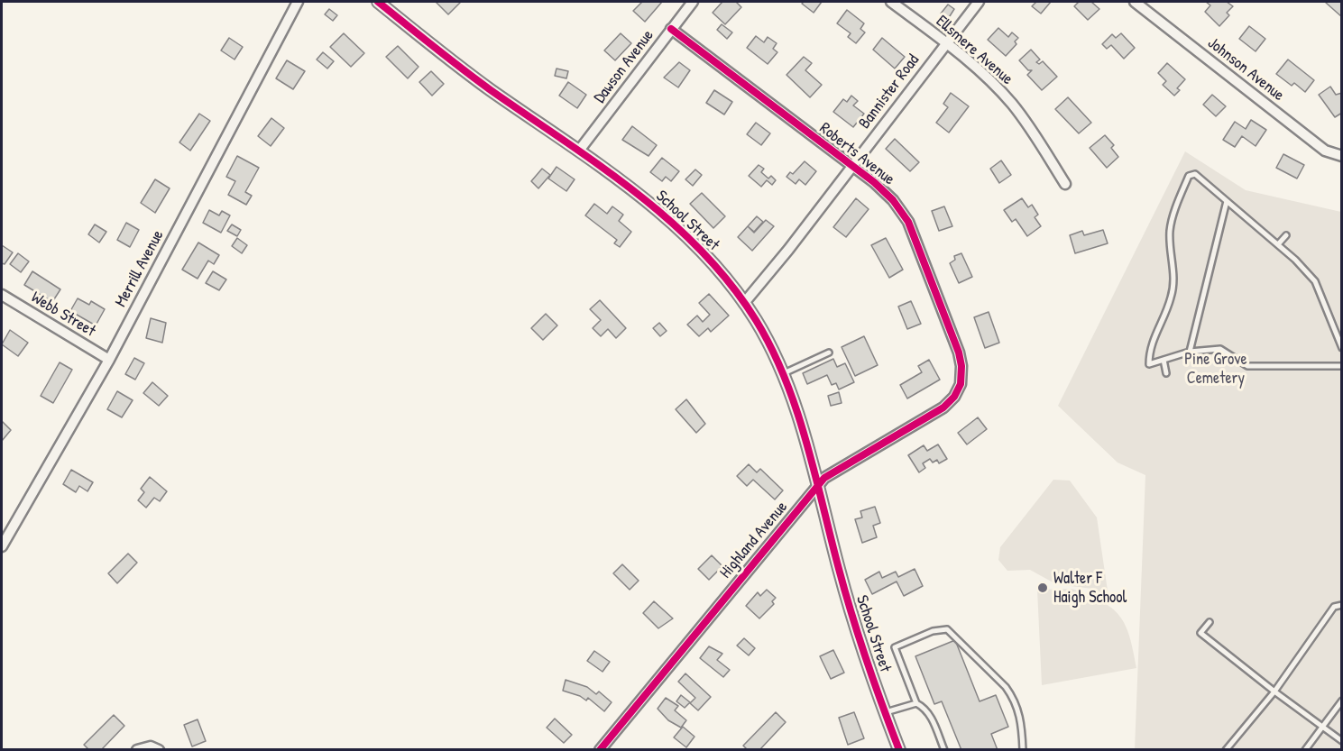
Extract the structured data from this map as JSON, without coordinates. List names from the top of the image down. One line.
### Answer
{"streets":{"street":["Ellsmere Avenue","Dawson Avenue","Johnson Avenue","Bannister Road","Roberts Avenue","School Street","Merrill Avenue","Webb Street","Highland Avenue"]},"crossings":[["Ellsmere Avenue","Bannister Road"],["Dawson Avenue","Roberts Avenue"],["Dawson Avenue","School Street"],["Bannister Road","Roberts Avenue"],["Bannister Road","School Street"],["Roberts Avenue","Highland Avenue"],["School Street","Highland Avenue"],["Merrill Avenue","Webb Street"]],"parks":["Pine Grove Cemetery"],"places":["Walter F Haigh School"]}
